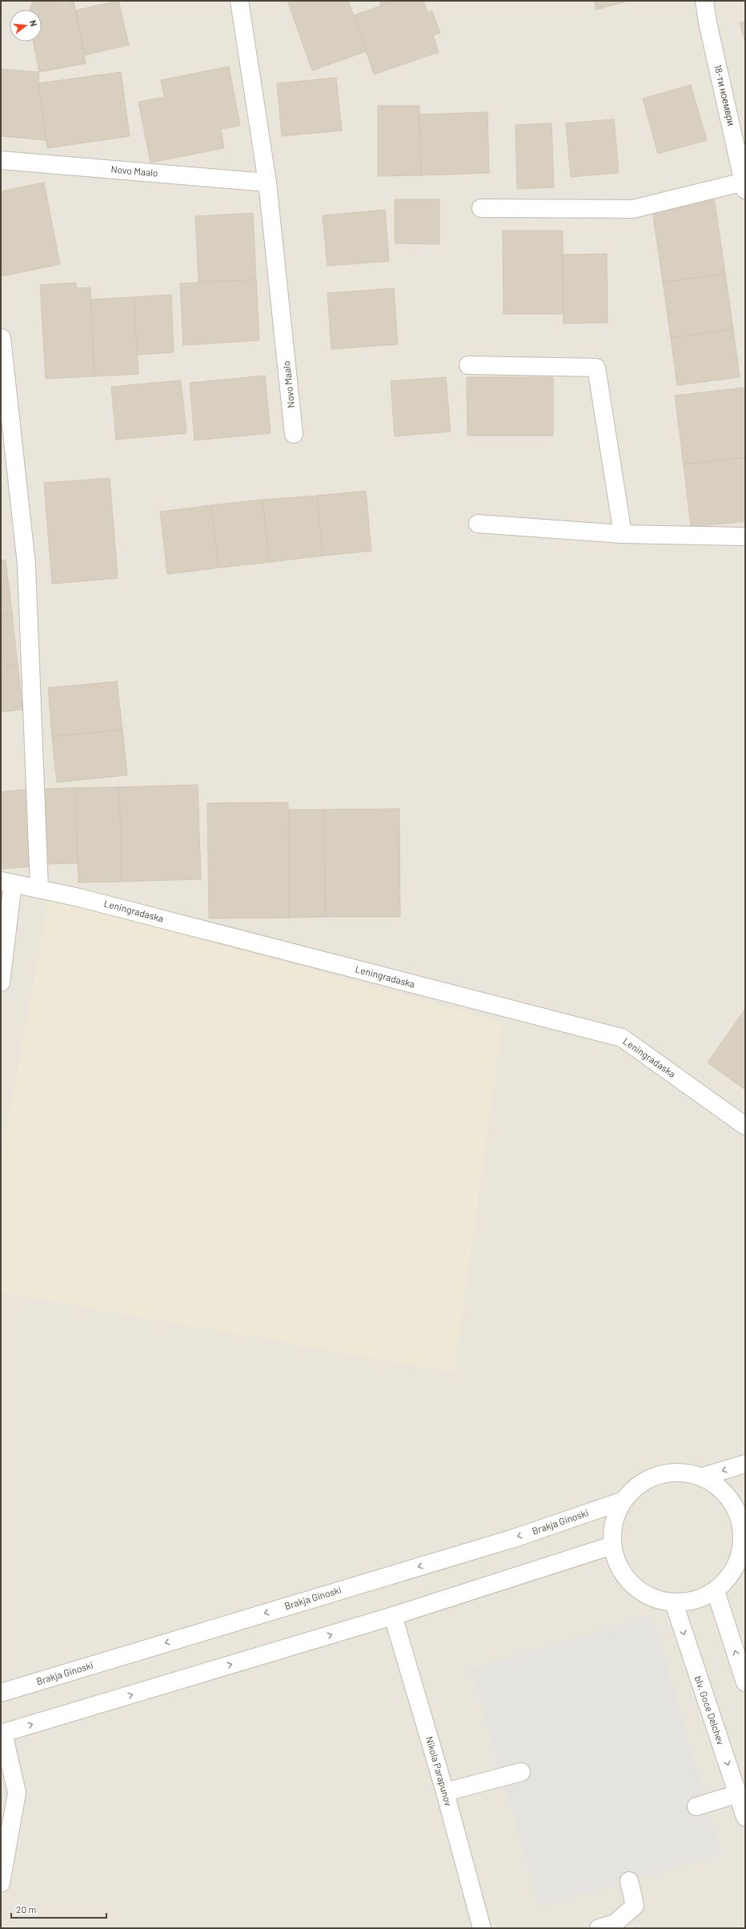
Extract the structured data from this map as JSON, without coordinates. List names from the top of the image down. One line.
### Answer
{"streets":{"street":["18-ти ноември","Novo Maalo","Leningradaska","Brakja Ginoski","blv. Goce Delchev","Nikola Parapunov"]},"crossings":[["Brakja Ginoski","blv. Goce Delchev"]],"scale_bar":"20 m","north":"right"}
